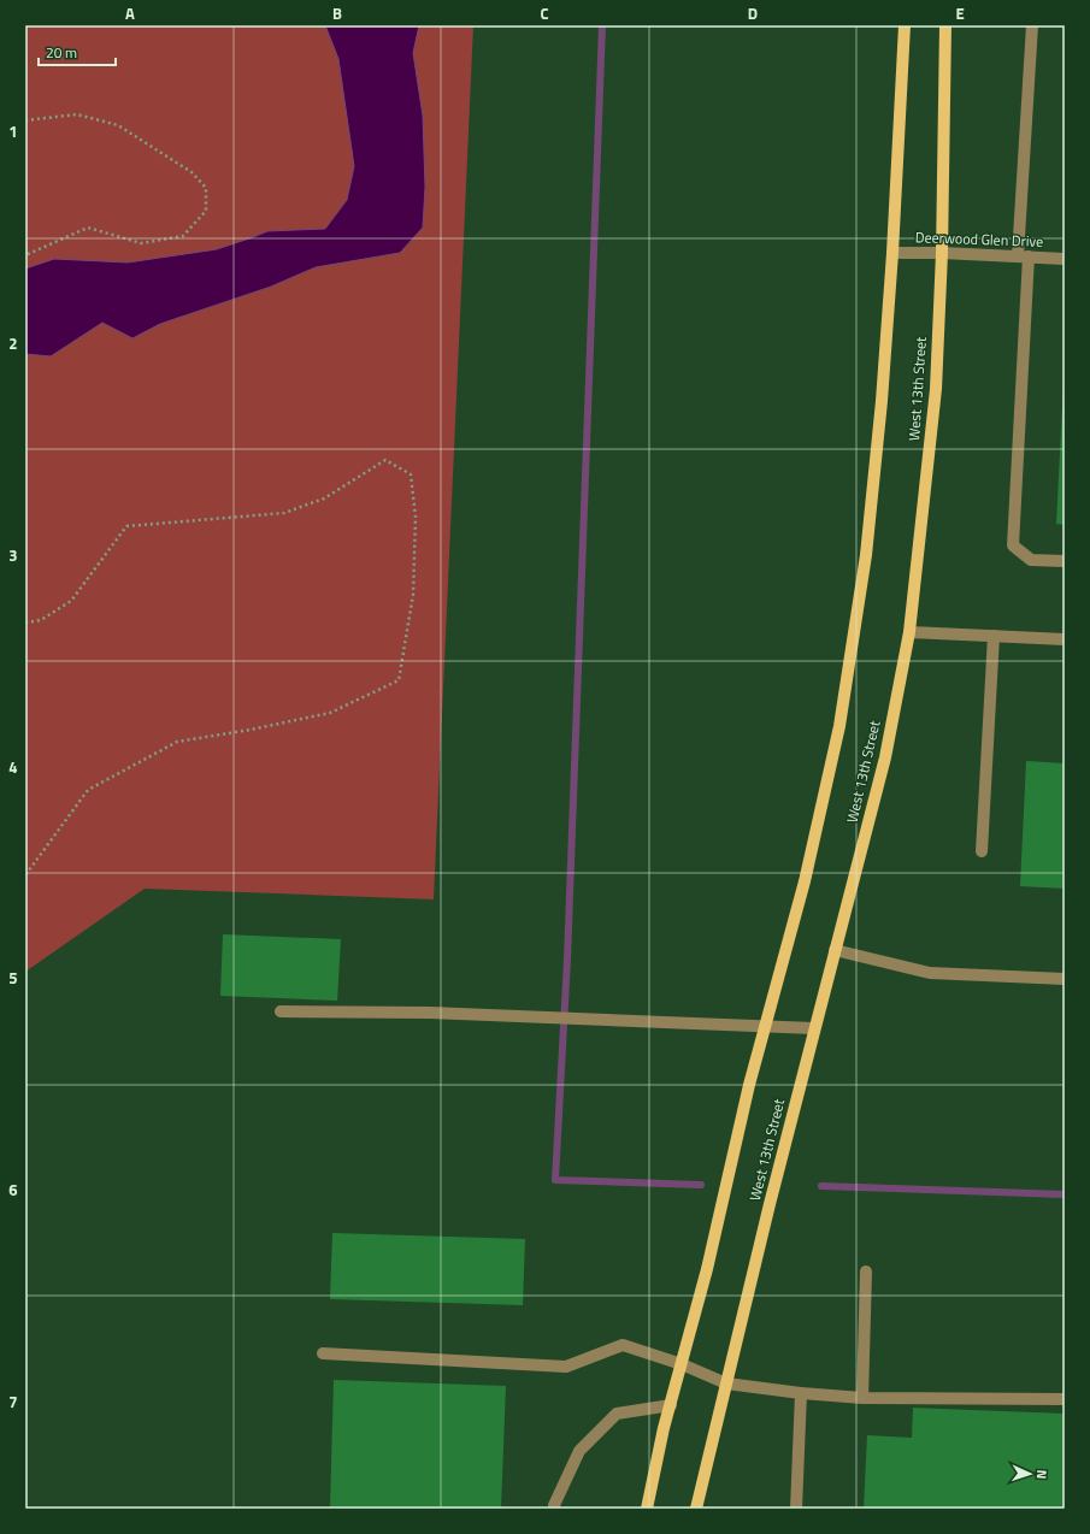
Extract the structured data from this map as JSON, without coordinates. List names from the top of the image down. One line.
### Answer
{"streets":{"main road":["West 13th Street"],"street":["Deerwood Glen Drive"]},"crossings":[["Deerwood Glen Drive","West 13th Street"]],"scale_bar":"20 m","north":"right","grid":{"columns":["A","B","C","D","E"],"rows":["1","2","3","4","5","6","7"]}}
